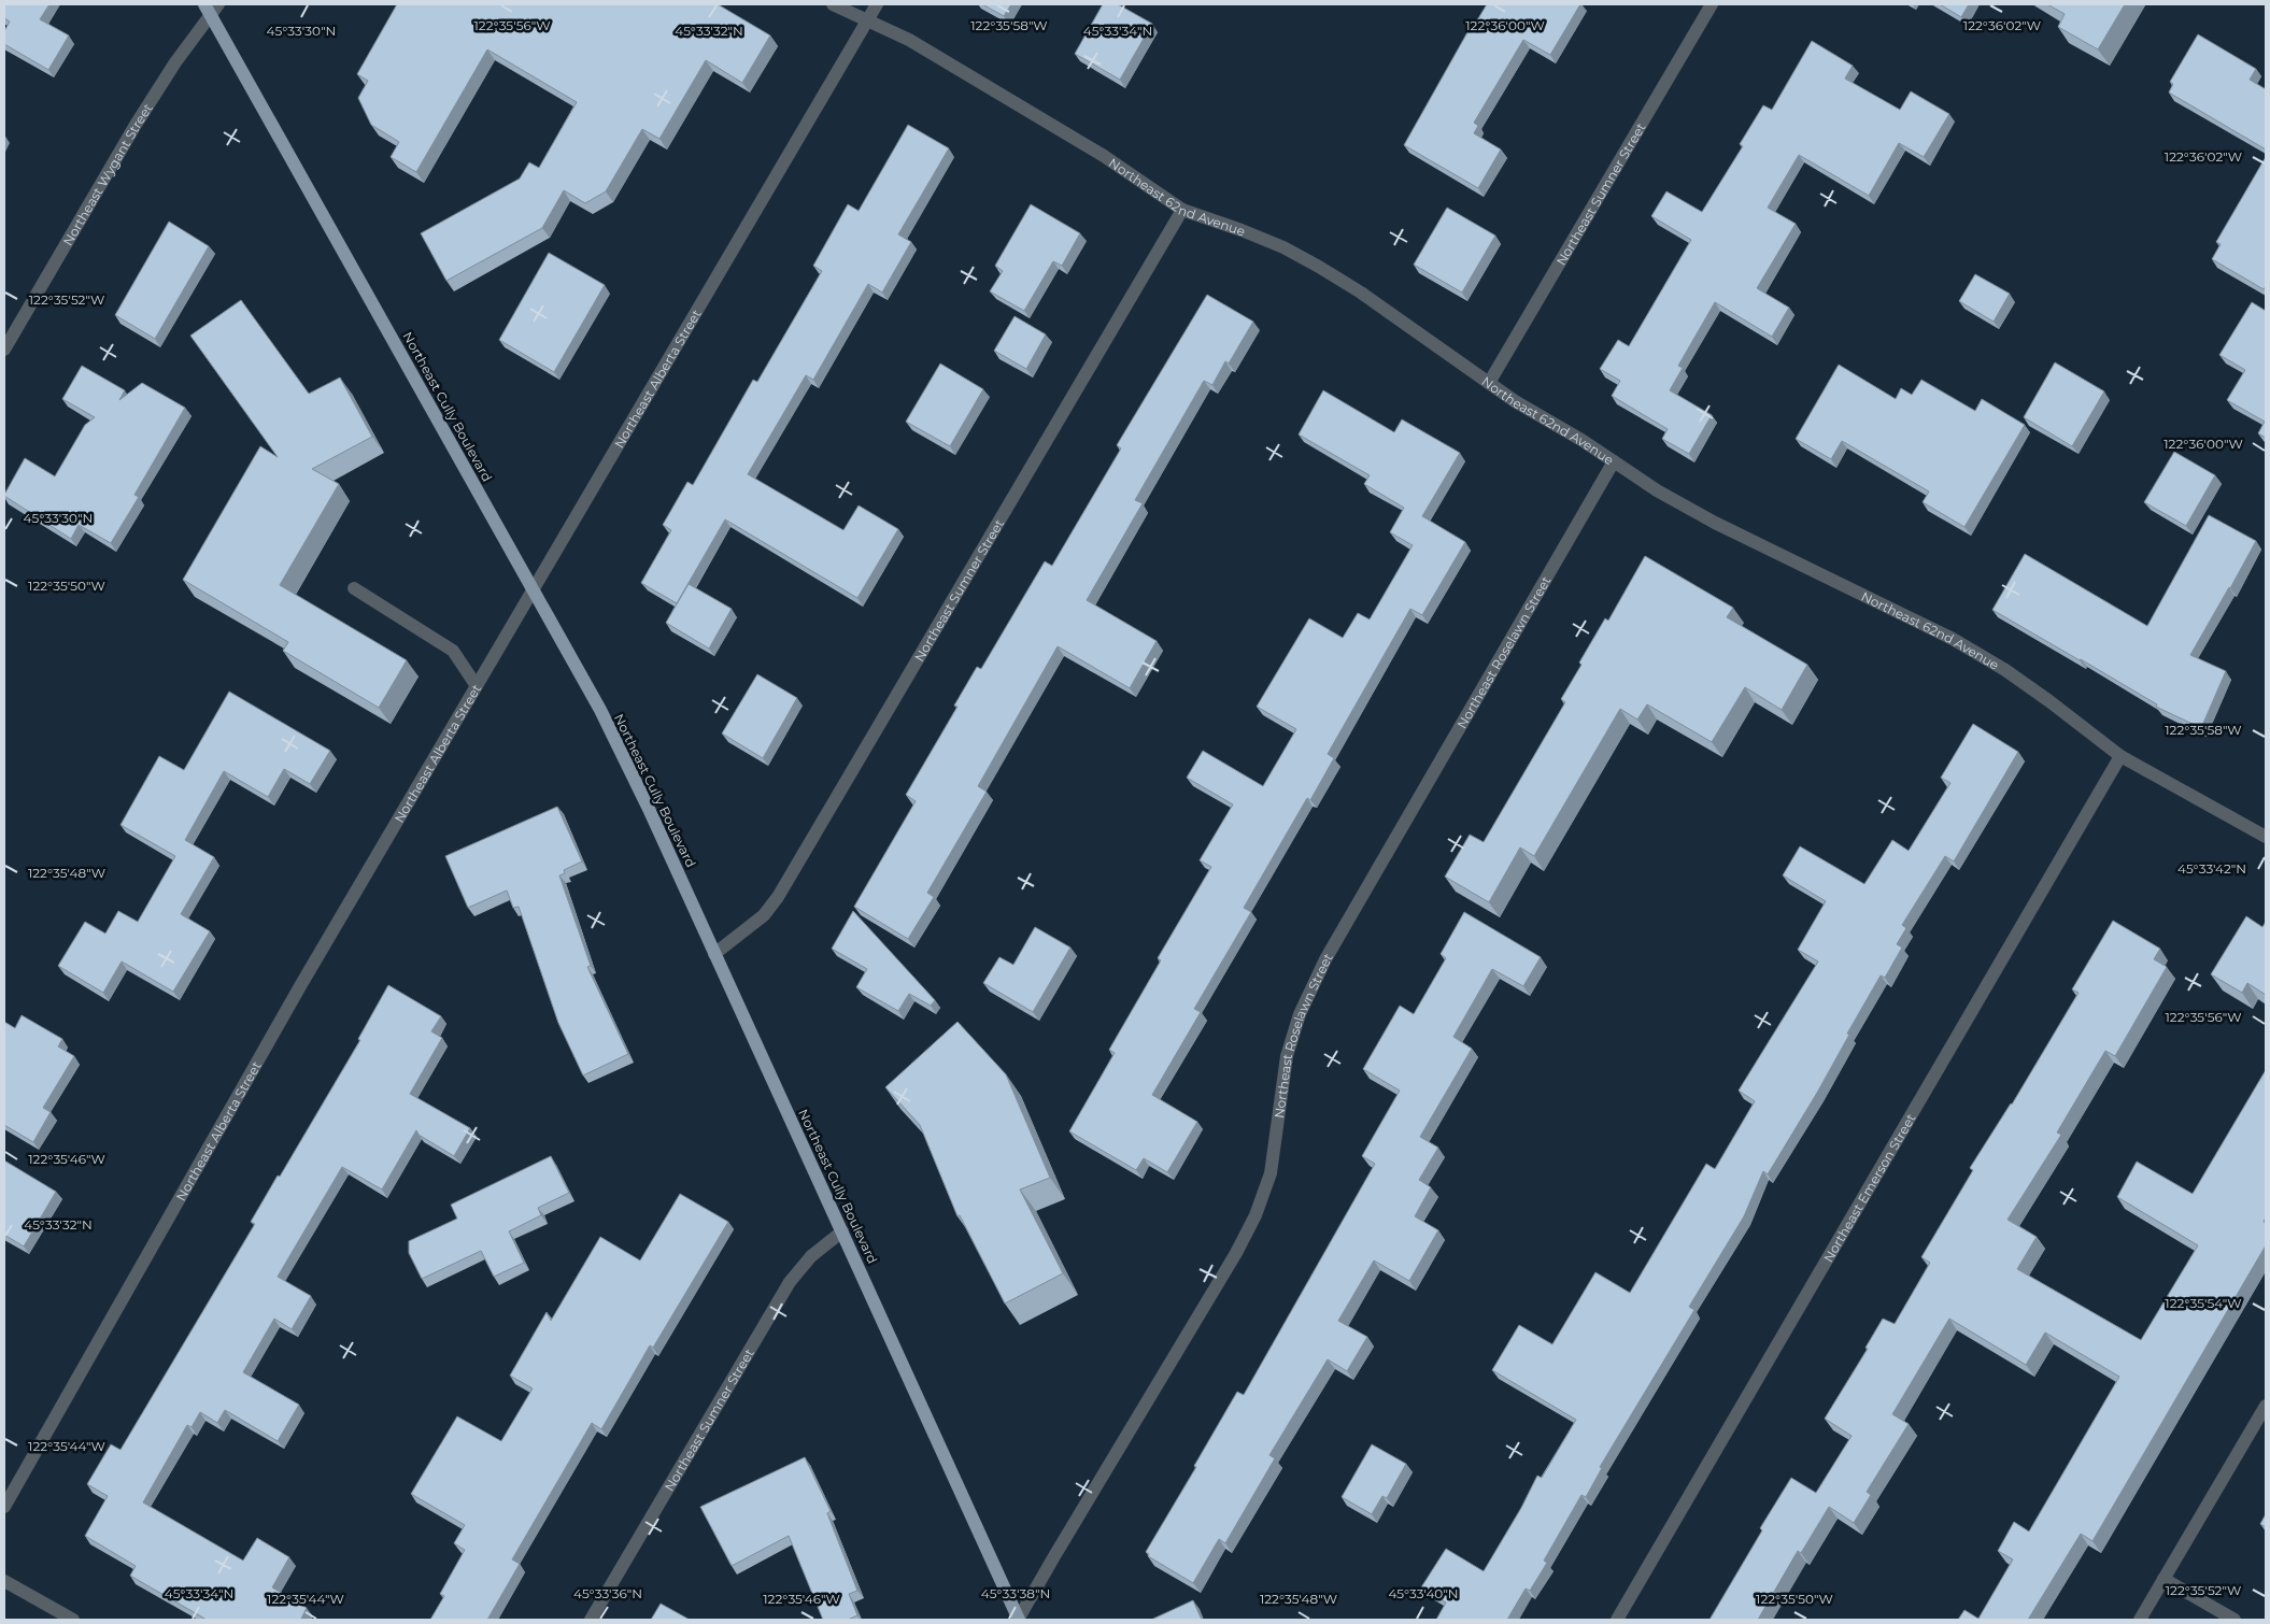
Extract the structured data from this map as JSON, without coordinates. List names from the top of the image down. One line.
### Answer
{"streets":{"main road":["Northeast Cully Boulevard"],"street":["Northeast Wygant Street","Northeast Sumner Street","Northeast 62nd Avenue","Northeast Alberta Street","Northeast Roselawn Street","Northeast Emerson Street"]},"crossings":[["Northeast Wygant Street","Northeast Cully Boulevard"],["Northeast Sumner Street","Northeast 62nd Avenue"],["Northeast Sumner Street","Northeast Cully Boulevard"],["Northeast 62nd Avenue","Northeast Alberta Street"],["Northeast 62nd Avenue","Northeast Roselawn Street"],["Northeast 62nd Avenue","Northeast Emerson Street"],["Northeast Alberta Street","Northeast Cully Boulevard"],["Northeast Cully Boulevard","Northeast Roselawn Street"]],"coordinates":["122°36'00\"W","122°35'56\"W","122°35'58\"W","122°36'02\"W","45°33'32\"N","45°33'30\"N","45°33'34\"N","122°35'52\"W","122°35'50\"W","45°33'42\"N","122°35'48\"W","122°35'46\"W","122°35'54\"W","122°35'44\"W","45°33'36\"N","45°33'38\"N","45°33'40\"N"]}
